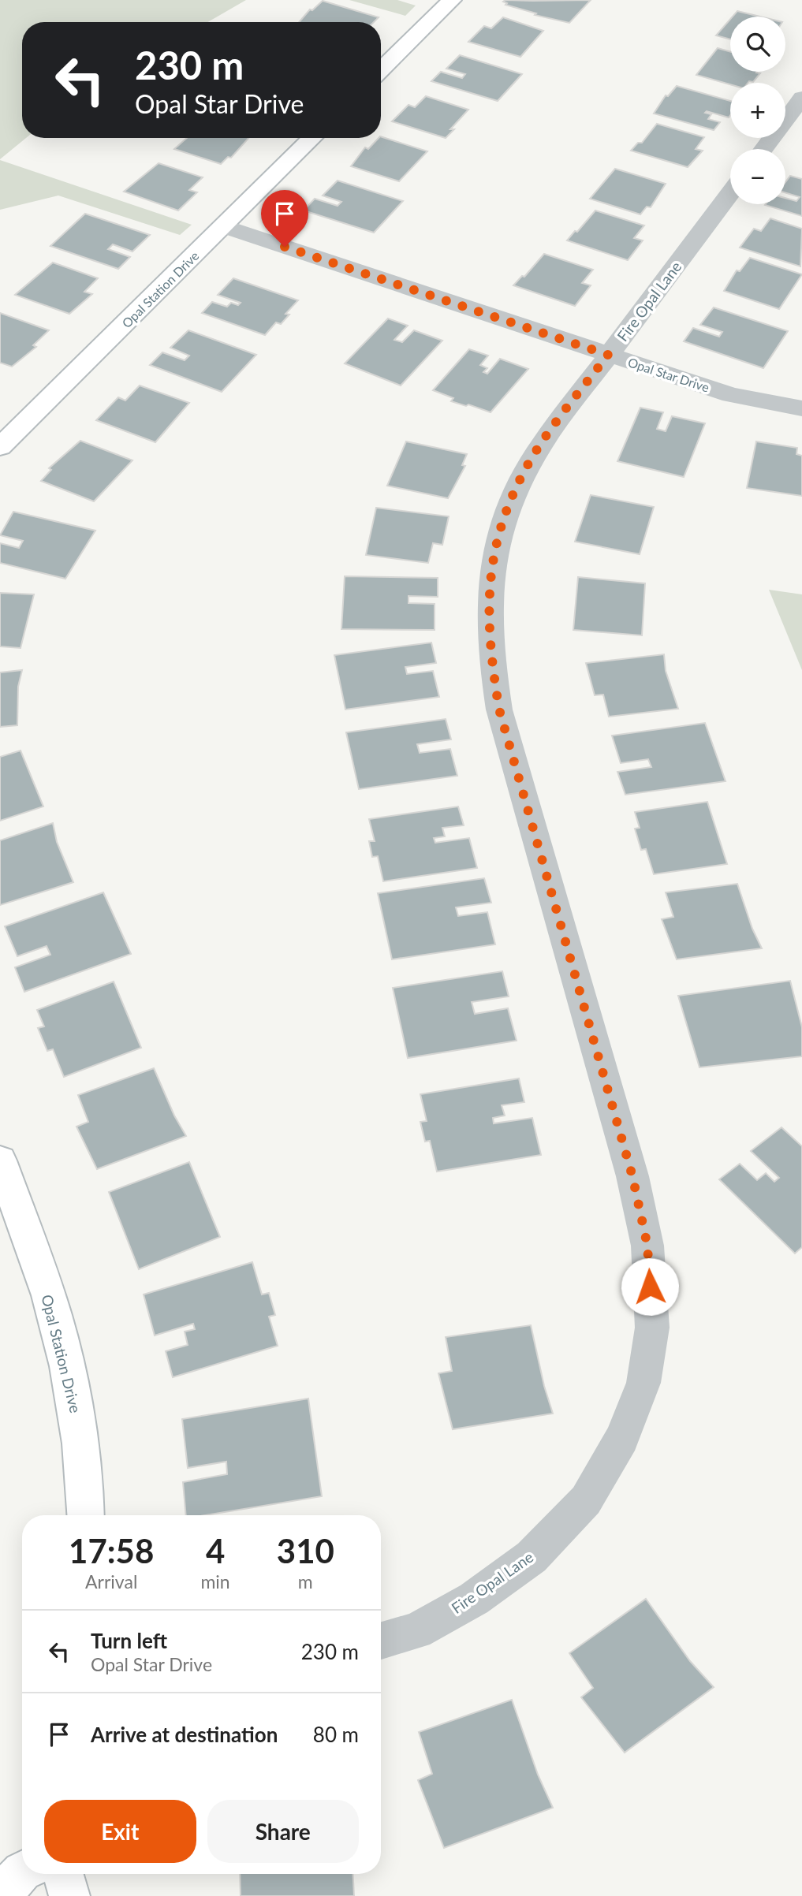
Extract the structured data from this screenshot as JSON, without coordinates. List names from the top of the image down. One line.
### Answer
{"streets":{"street":["Opal Station Drive","Fire Opal Lane","Opal Star Drive"]},"crossings":[["Opal Station Drive","Opal Star Drive"],["Fire Opal Lane","Opal Star Drive"]],"page":{"map_buttons":["+","−"],"turn":["230 m","Opal Star Drive"],"eta":["17:58","Arrival","4","min","310","m"],"list":[{"name":"Turn left","note":"Opal Star Drive","value":"230 m"},{"name":"Arrive at destination","value":"80 m"}],"buttons":["Exit","Share"]}}
